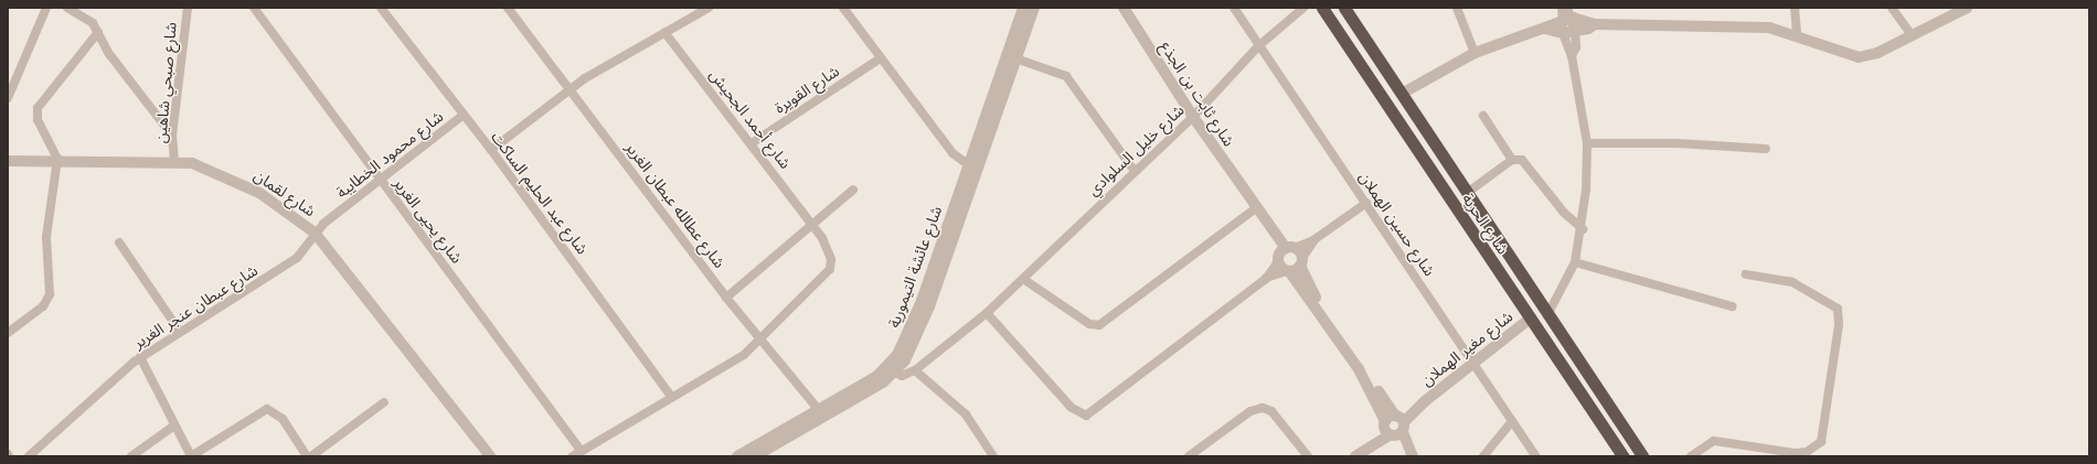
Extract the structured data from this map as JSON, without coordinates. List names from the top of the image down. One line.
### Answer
{"streets":{"highway":["شارع الحرية"],"street":["شارع صبحي شاهين","شارع القويرة","شارع ثابت بن الجذع","شارع أحمد الجحيش","شارع خليل السلوادي","شارع محمود الخطايبة","شارع لقمان","شارع عبد الحليم الساكت","شارع عطالله عبطان الغرير","شارع يحيى الغرير","شارع حسين الهملان","شارع عائشة التيمورية","شارع عبطان عنجر الغرير","شارع مغير الهملان"]},"crossings":[["شارع صبحي شاهين","شارع لقمان"],["شارع القويرة","شارع أحمد الجحيش"],["شارع ثابت بن الجذع","شارع خليل السلوادي"],["شارع خليل السلوادي","شارع حسين الهملان"],["شارع خليل السلوادي","شارع عائشة التيمورية"],["شارع محمود الخطايبة","شارع لقمان"],["شارع محمود الخطايبة","شارع عبد الحليم الساكت"],["شارع محمود الخطايبة","شارع يحيى الغرير"],["شارع محمود الخطايبة","شارع عبطان عنجر الغرير"],["شارع لقمان","شارع عبطان عنجر الغرير"],["شارع عطالله عبطان الغرير","شارع عائشة التيمورية"],["شارع حسين الهملان","شارع مغير الهملان"],["شارع الحرية","شارع مغير الهملان"]]}
